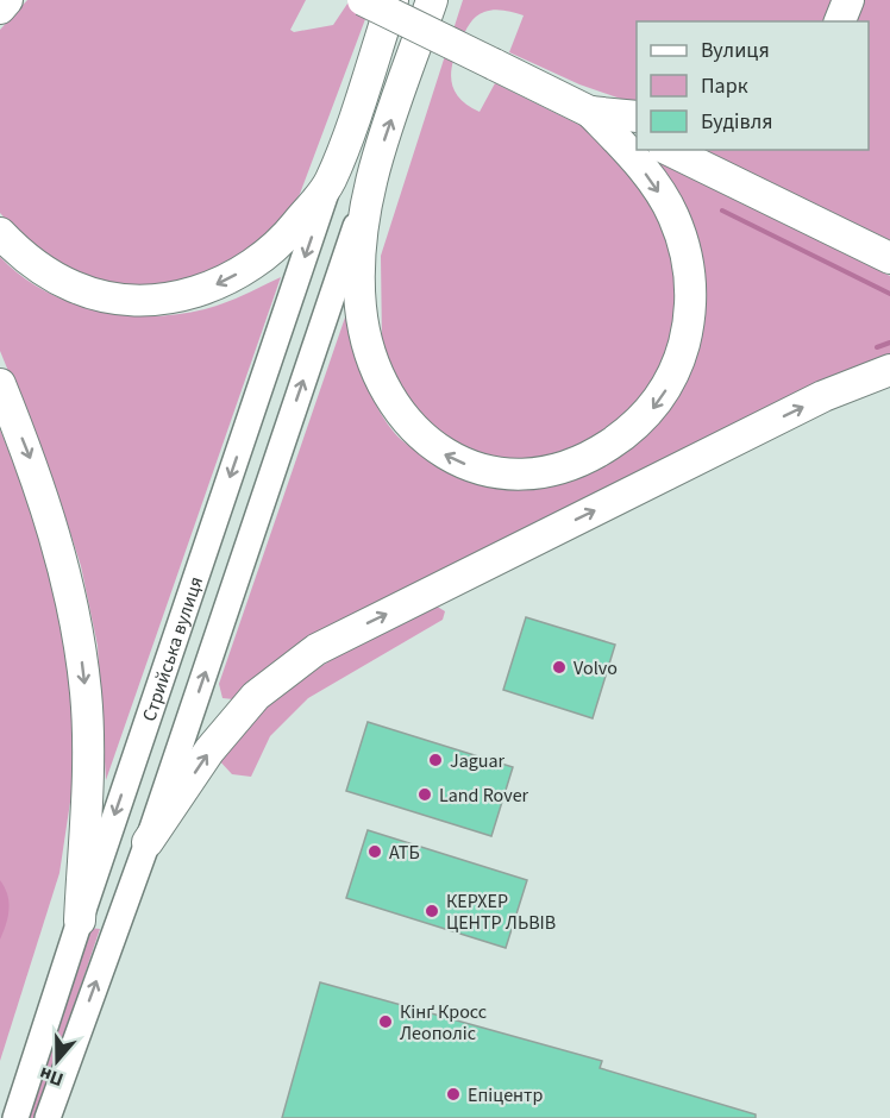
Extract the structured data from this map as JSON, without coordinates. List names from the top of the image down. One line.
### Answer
{"streets":{"main road":["Стрийська вулиця"]},"places":["Volvo","Jaguar","Land Rover","АТБ","КЕРХЕР ЦЕНТР ЛЬВІВ","Кінґ Кросс Леополіс","Епіцентр"],"legend":["Вулиця","Парк","Будівля"],"north":"bottom"}
